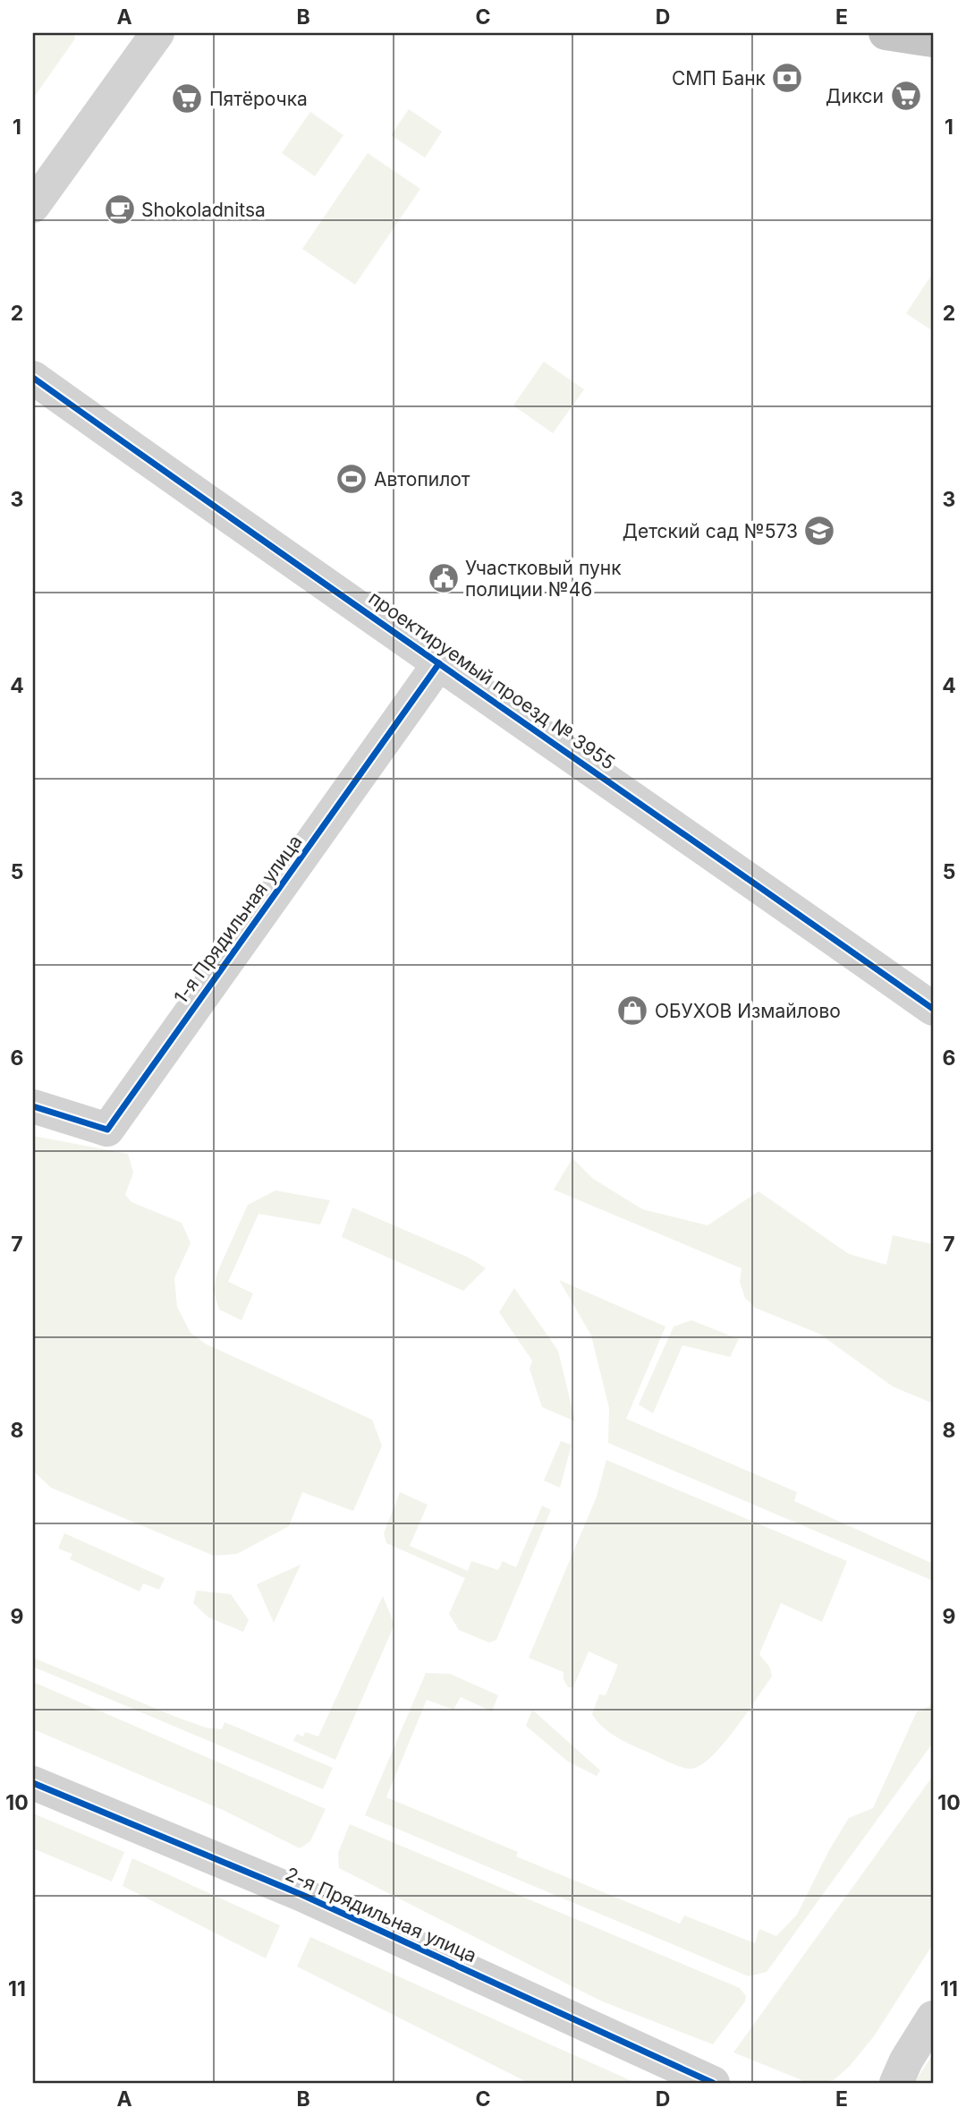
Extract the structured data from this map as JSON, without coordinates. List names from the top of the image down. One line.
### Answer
{"streets":{"street":["проектируемый проезд № 3955","1-я Прядильная улица","2-я Прядильная улица"]},"crossings":[["проектируемый проезд № 3955","1-я Прядильная улица"]],"places":{"bank":["СМП Банк"],"supermarket":["Дикси","Пятёрочка"],"cafe":["Shokoladnitsa"],"sports":["Автопилот"],"school or university":["Детский сад №573"],"public building":["Участковый пунк полиции №46"],"shop":["ОБУХОВ Измайлово"]},"grid":{"columns":["A","B","C","D","E"],"rows":["1","2","3","4","5","6","7","8","9","10","11"]}}
